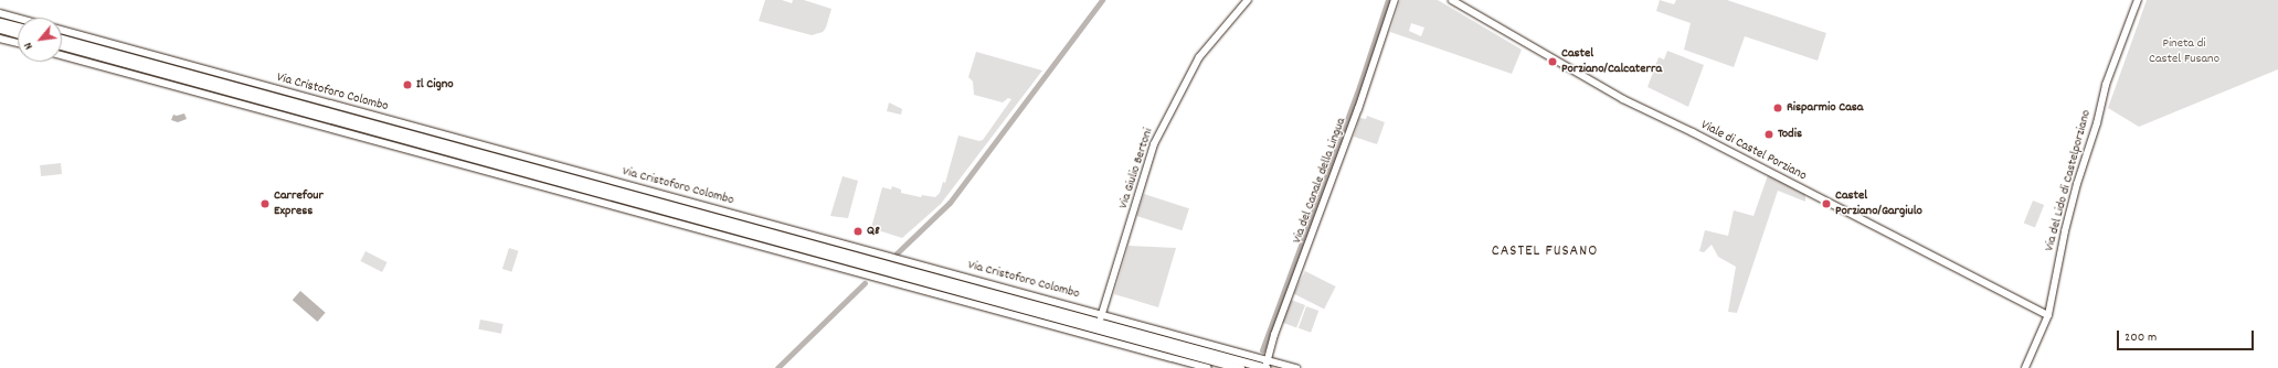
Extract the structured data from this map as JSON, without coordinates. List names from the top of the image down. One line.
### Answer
{"streets":{"main road":["Via Cristoforo Colombo"],"street":["Viale di Castel Porziano","Via Giulio Bertoni","Via del Canale della Lingua","Via del Lido di Castelporziano"]},"crossings":[["Via Cristoforo Colombo","Via Giulio Bertoni"],["Via Cristoforo Colombo","Via del Canale della Lingua"],["Viale di Castel Porziano","Via del Lido di Castelporziano"]],"districts":["CASTEL FUSANO"],"parks":["Pineta di Castel Fusano"],"places":["Castel Porziano/Calcaterra","Il Cigno","Risparmio Casa","Todis","Carrefour Express","Castel Porziano/Gargiulo","Q8"],"scale_bar":"200 m","north":"bottom left"}
